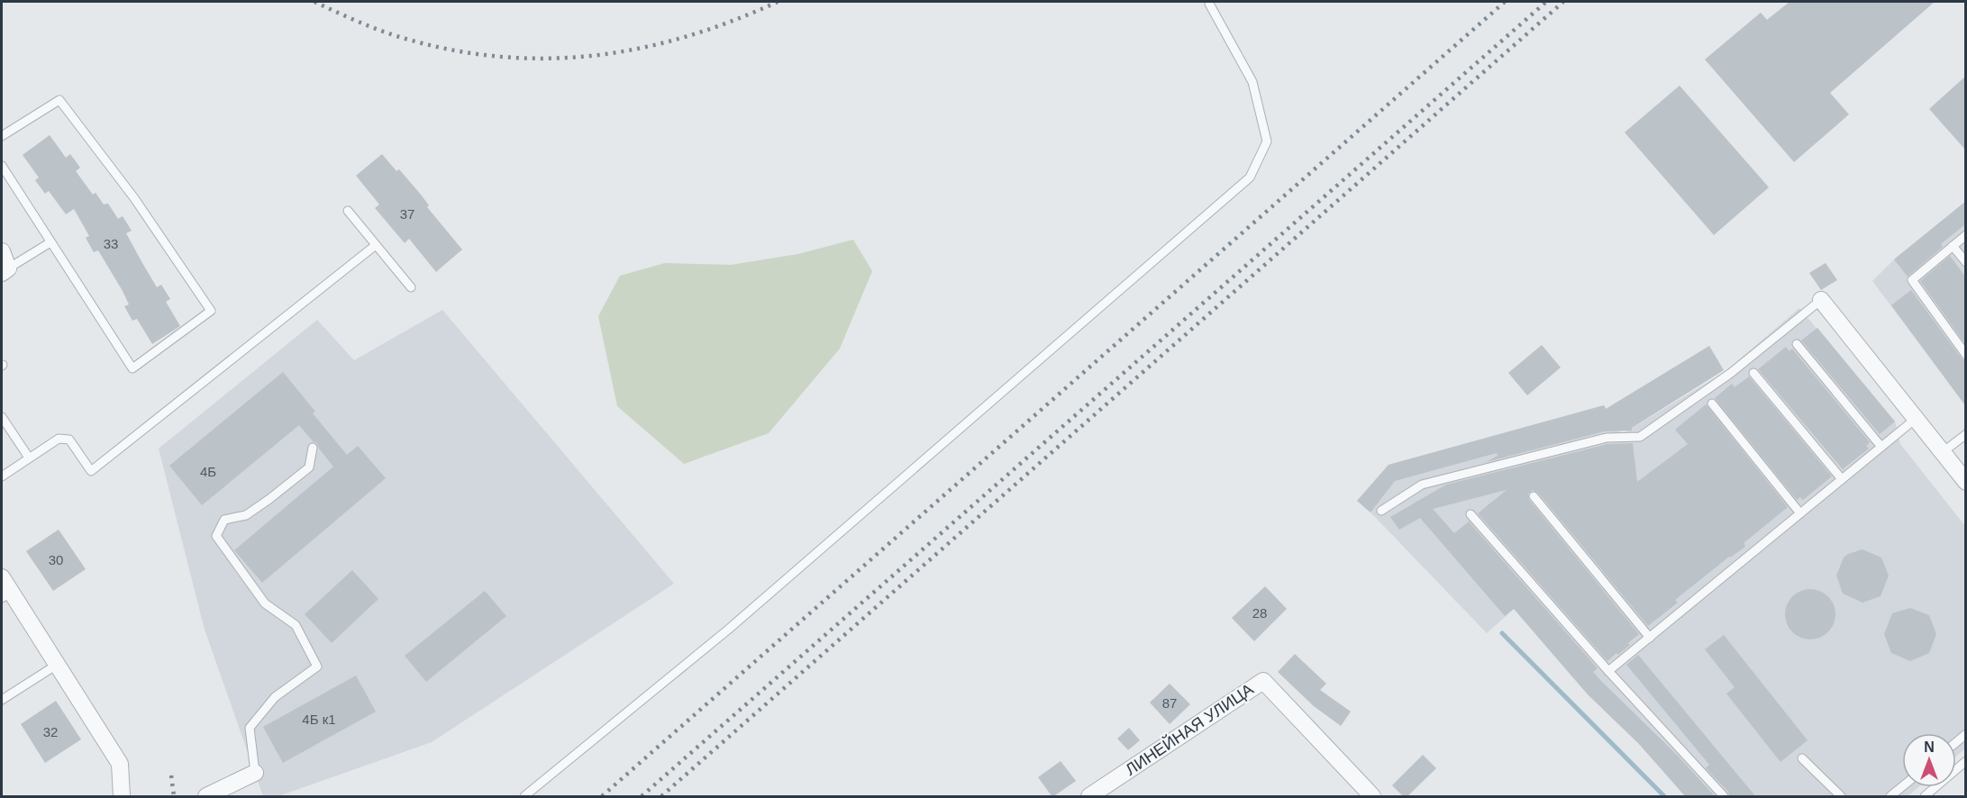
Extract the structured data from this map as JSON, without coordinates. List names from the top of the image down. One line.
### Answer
{"streets":{"street":["ЛИНЕЙНАЯ УЛИЦА"]},"house_numbers":["37","33","4Б","30","28","87","4Б к1","32"],"north":"top"}
